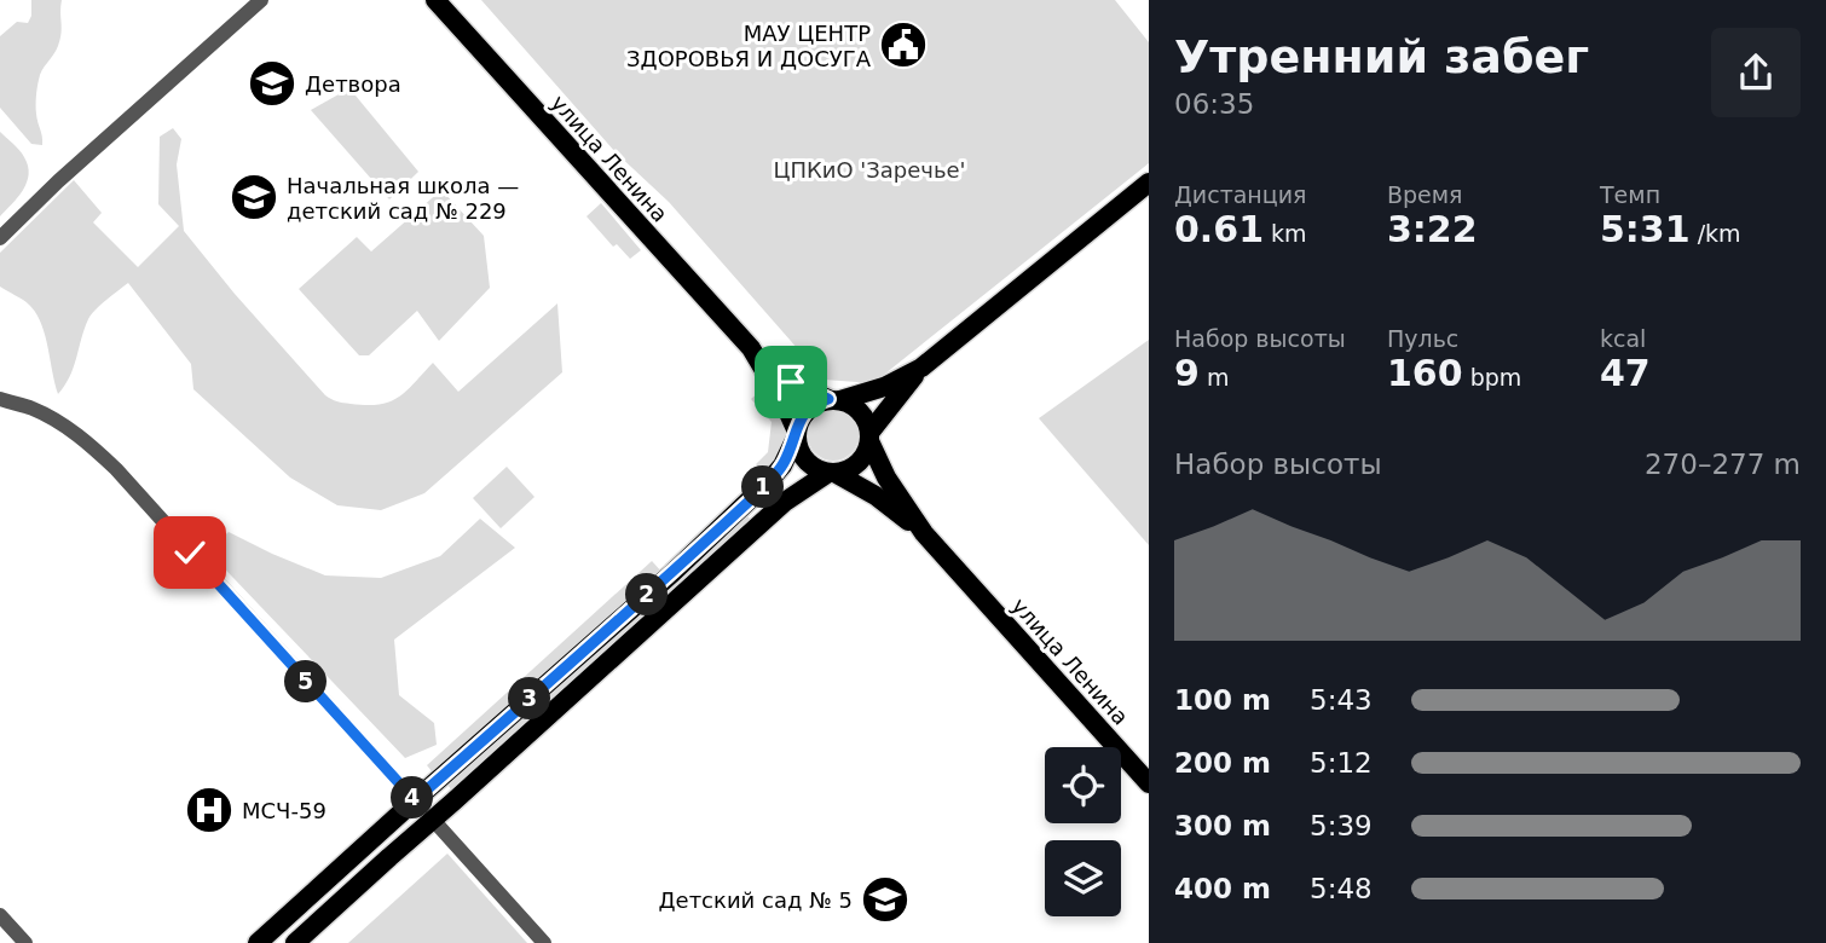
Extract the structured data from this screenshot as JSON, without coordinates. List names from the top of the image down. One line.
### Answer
{"streets":{"main road":["улица Ленина"]},"parks":["ЦПКиО 'Заречье'"],"places":{"public building":["МАУ ЦЕНТР ЗДОРОВЬЯ И ДОСУГА"],"school or university":["Детвора","Начальная школа — детский сад № 229","Детский сад № 5"],"hospital":["МСЧ-59"]},"page":{"heading":["Утренний забег","06:35"],"stats":[["Дистанция","0.61 km"],["Время","3:22"],["Темп","5:31 /km"],["Набор высоты","9 m"],["Пульс","160 bpm"],["kcal","47"]],"chart":["Набор высоты","270–277 m"],"pins":["1","2","5","3","4"],"list":[{"name":"100 m","note":"5:43"},{"name":"200 m","note":"5:12"},{"name":"300 m","note":"5:39"},{"name":"400 m","note":"5:48"}]}}
